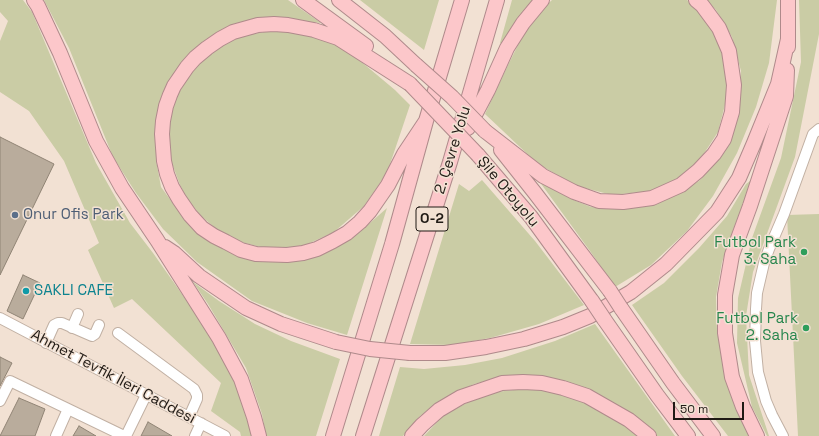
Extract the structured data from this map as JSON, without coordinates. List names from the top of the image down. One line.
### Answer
{"streets":{"highway":["2. Çevre Yolu","Şile Otoyolu","O-2"],"street":["Ahmet Tevfik İleri Caddesi"]},"places":["Onur Ofis Park","Futbol Park 3. Saha","SAKLI CAFE","Futbol Park 2. Saha"],"scale_bar":"50 m"}
